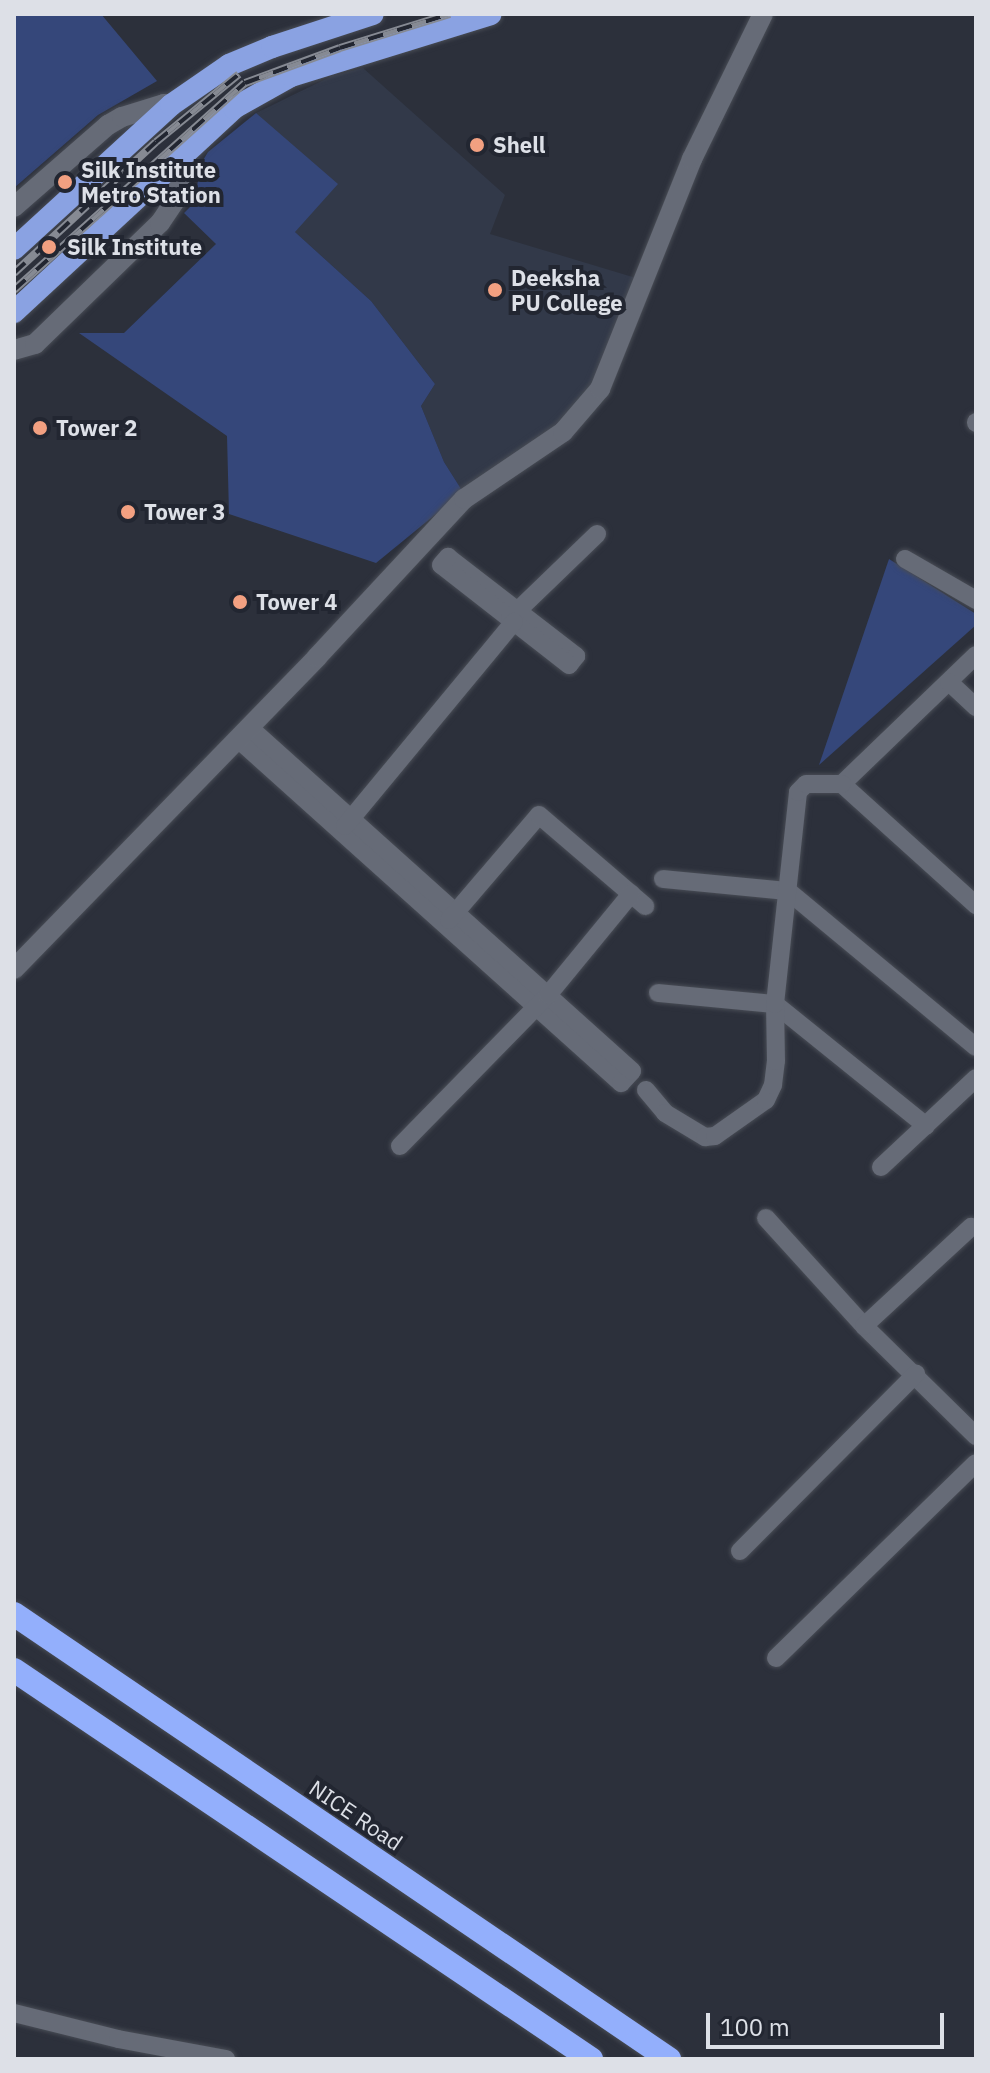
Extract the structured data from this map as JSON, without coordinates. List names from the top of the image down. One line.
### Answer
{"streets":{"highway":["NICE Road"]},"places":["Shell","Silk Institute Metro Station","Silk Institute","Deeksha PU College","Tower 2","Tower 3","Tower 4"],"scale_bar":"100 m"}
